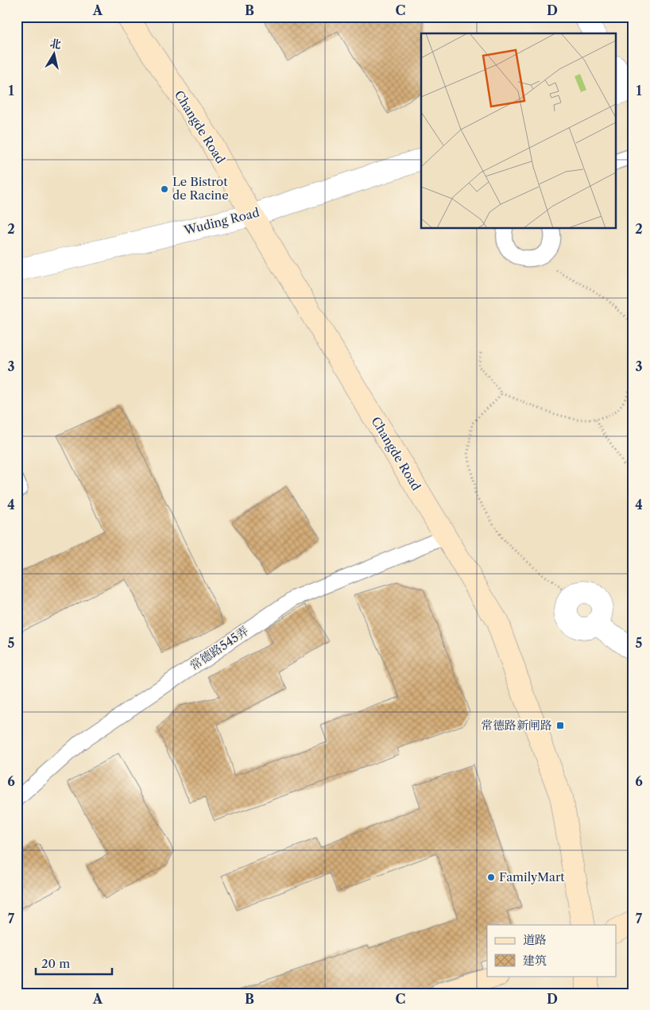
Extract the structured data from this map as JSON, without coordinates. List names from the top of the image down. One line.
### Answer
{"streets":{"main road":["Changde Road"],"street":["Wuding Road"],"lane":["常德路545弄"]},"crossings":[["Changde Road","Wuding Road"],["Changde Road","常德路545弄"]],"places":{"other":["Le Bistrot de Racine","FamilyMart"],"transit":["常德路新闸路"]},"legend":["道路","建筑"],"scale_bar":"20 m","north":"top","grid":{"columns":["A","B","C","D"],"rows":["1","2","3","4","5","6","7"]}}
